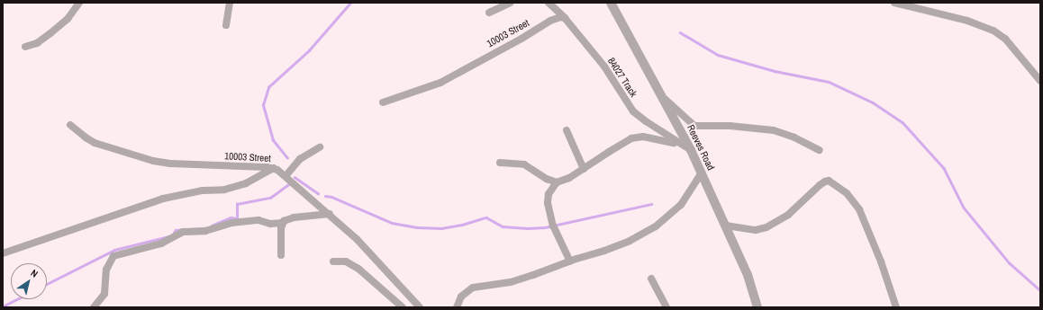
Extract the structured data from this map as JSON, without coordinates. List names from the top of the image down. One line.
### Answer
{"streets":{"street":["10003 Street","84027 Track","Reeves Road"]},"crossings":[["10003 Street","84027 Track"],["84027 Track","Reeves Road"]],"north":"top right"}
